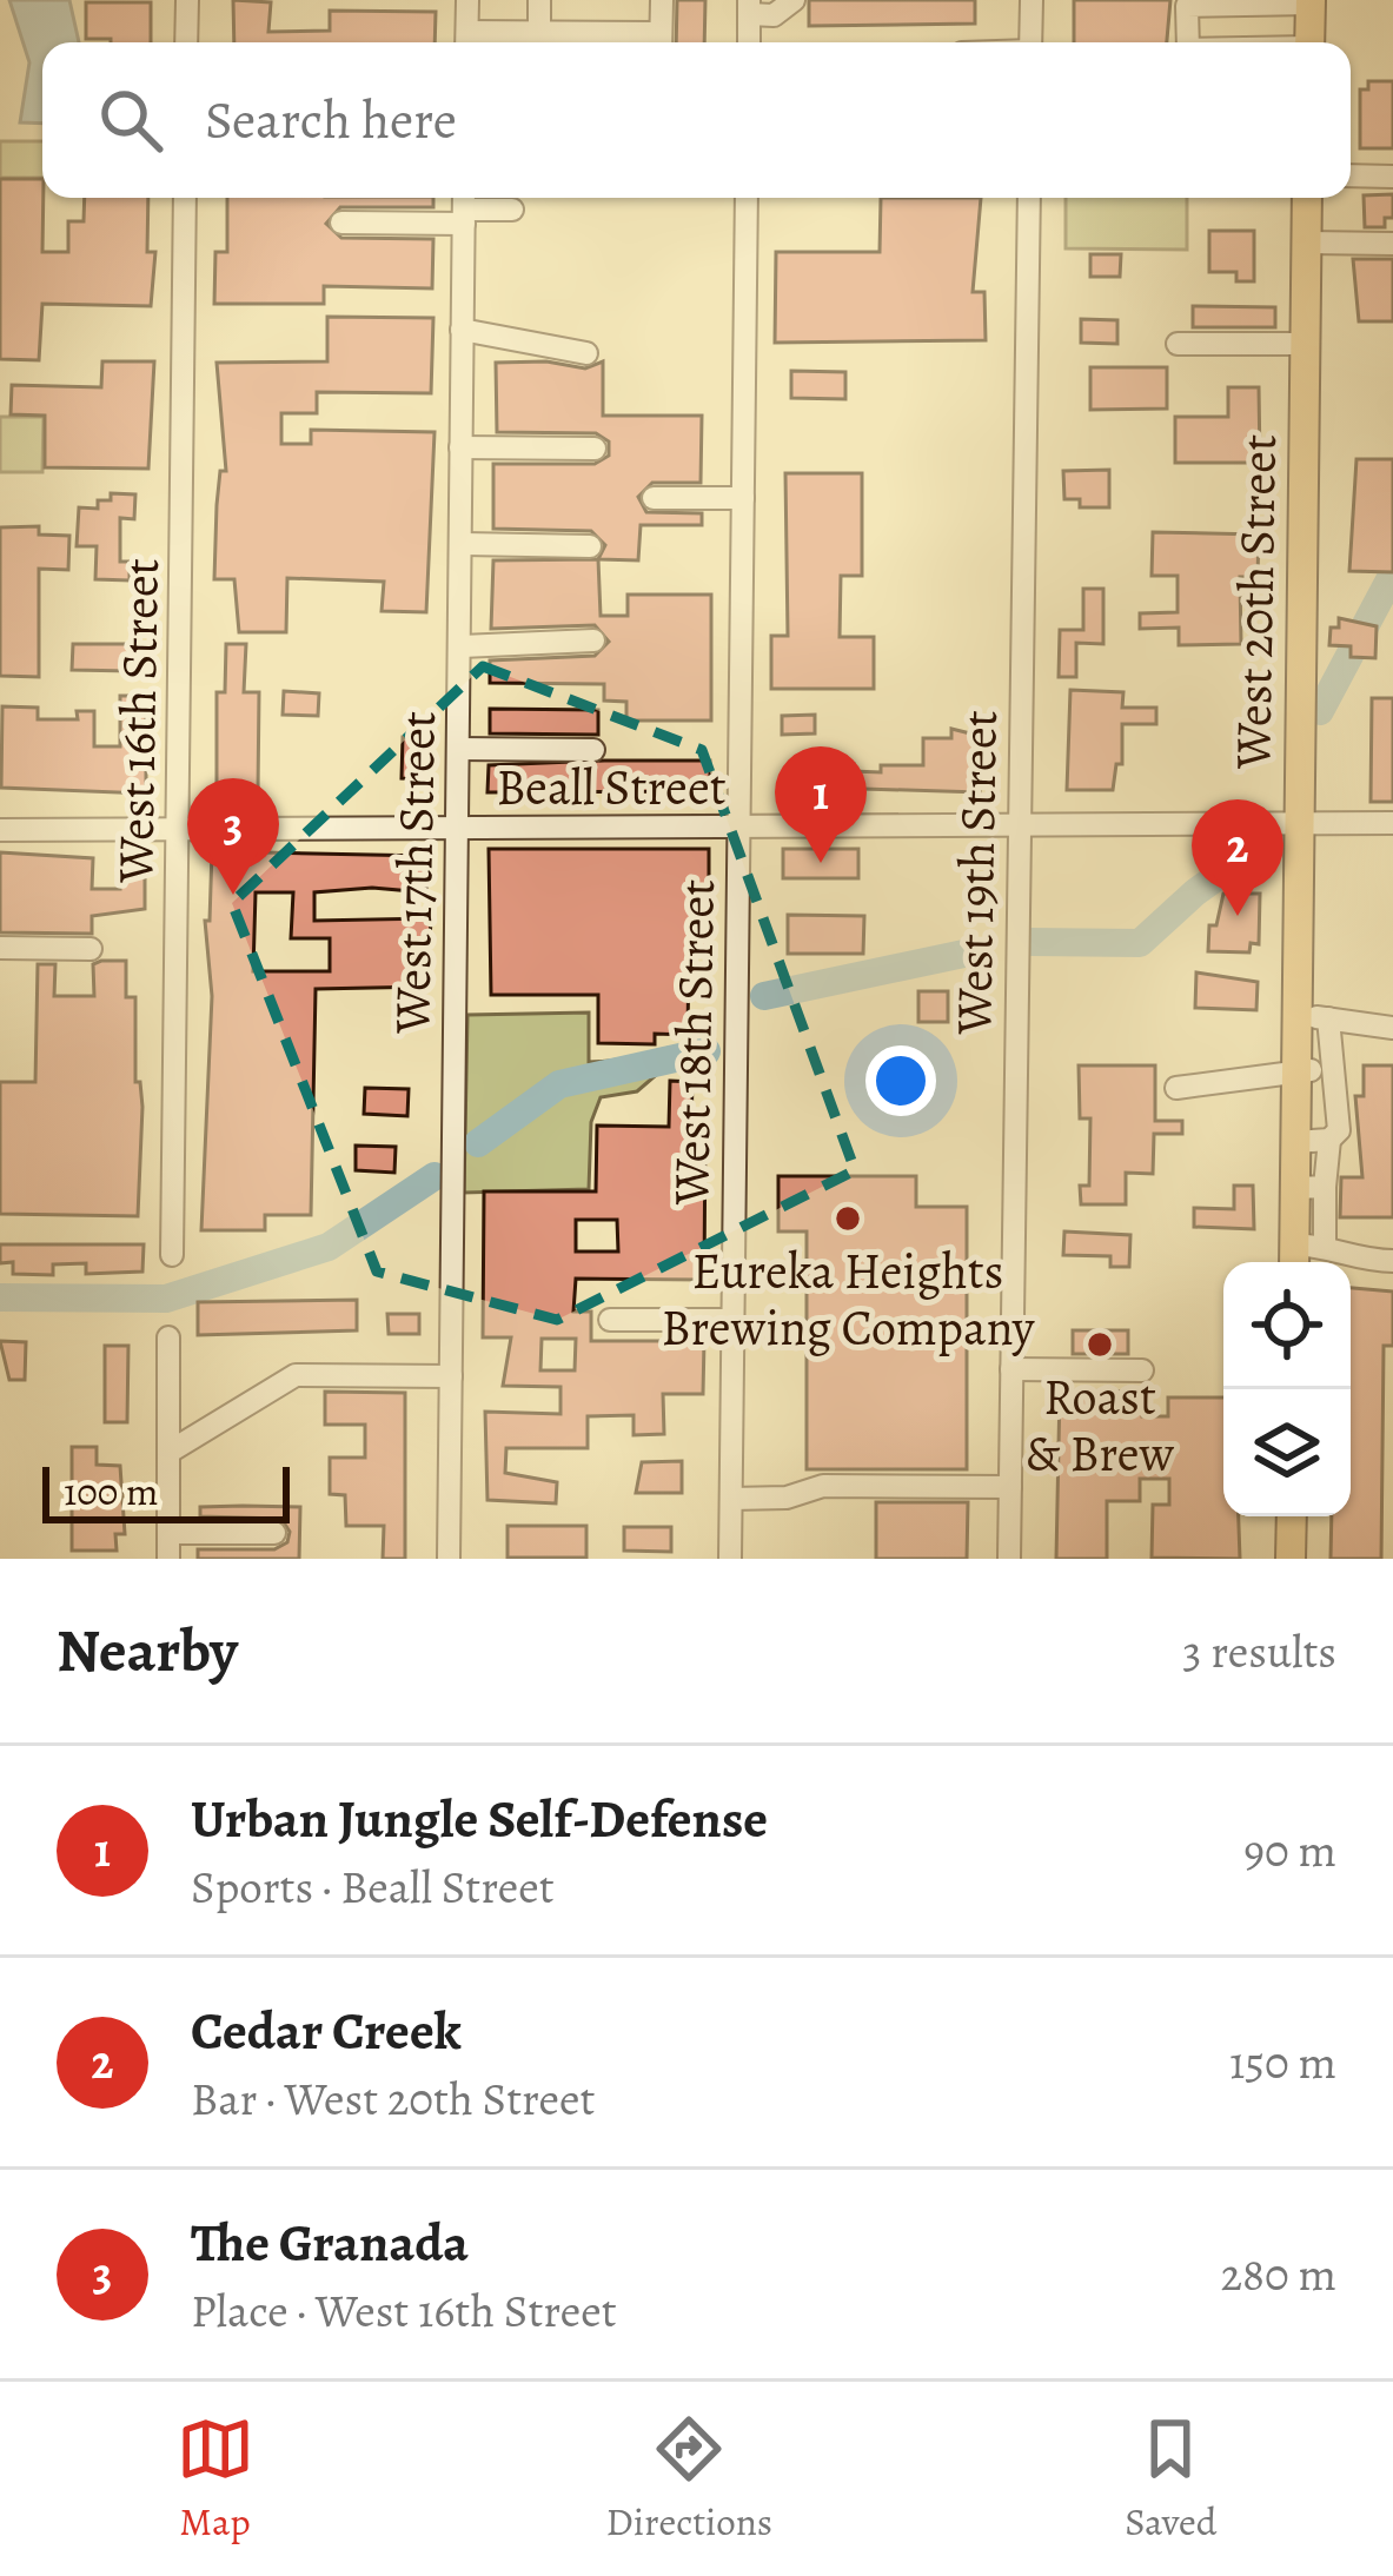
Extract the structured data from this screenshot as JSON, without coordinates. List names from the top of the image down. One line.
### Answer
{"streets":{"main road":["West 20th Street"],"street":["West 16th Street","Beall Street","West 17th Street","West 19th Street","West 18th Street"]},"crossings":[["West 20th Street","Beall Street"],["West 16th Street","Beall Street"],["Beall Street","West 17th Street"],["Beall Street","West 19th Street"],["Beall Street","West 18th Street"]],"places":["Eureka Heights Brewing Company","Roast & Brew"],"scale_bar":"100 m","page":{"search":"Search here","pins":["1","3","2"],"scale":"100 m","heading":["Nearby","3 results"],"list":[{"mark":"1","name":"Urban Jungle Self-Defense","note":"Sports · Beall Street","value":"90 m"},{"mark":"2","name":"Cedar Creek","note":"Bar · West 20th Street","value":"150 m"},{"mark":"3","name":"The Granada","note":"Place · West 16th Street","value":"280 m"}],"nav":["Map","Directions","Saved"]}}
